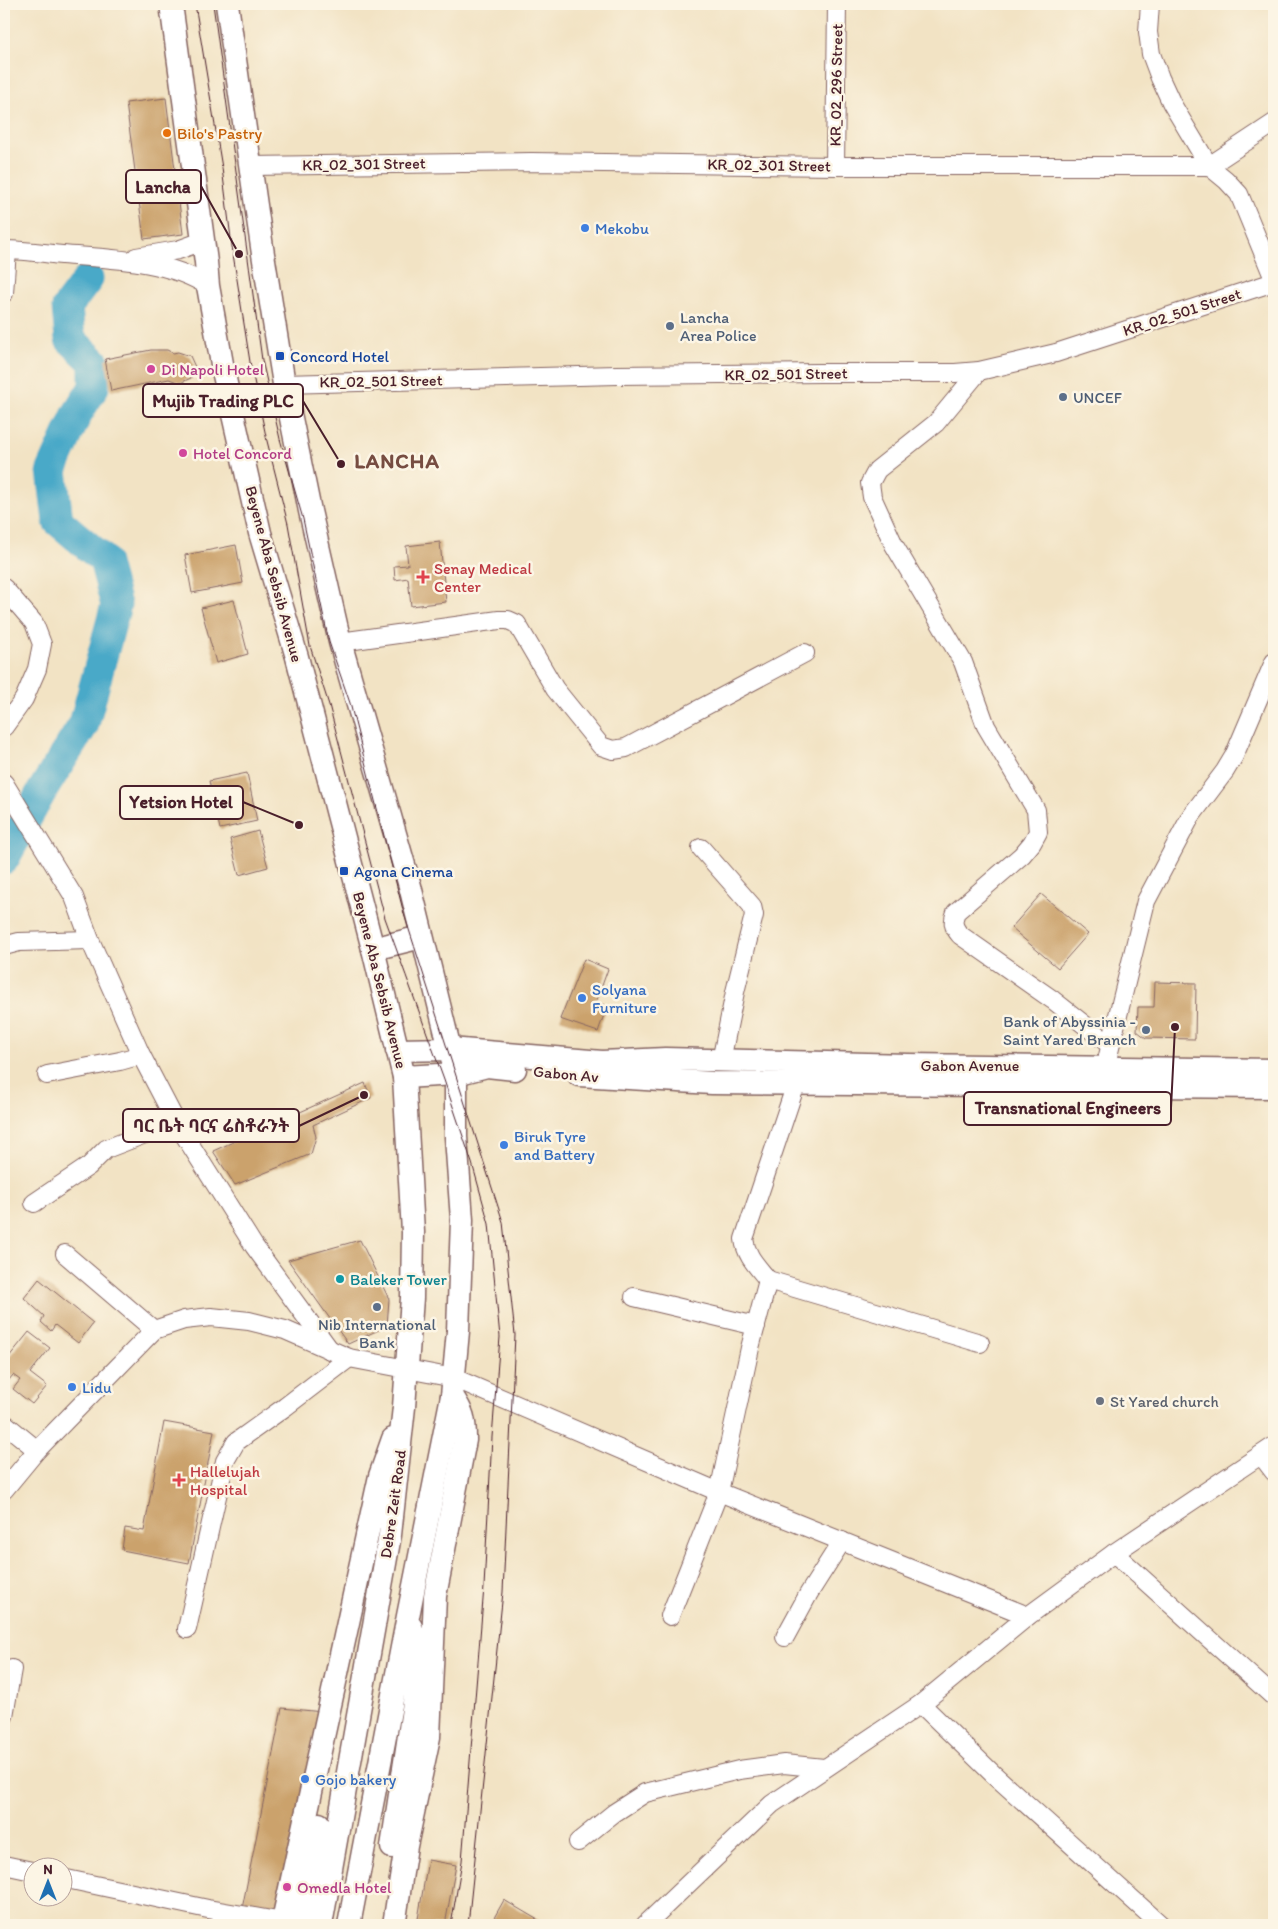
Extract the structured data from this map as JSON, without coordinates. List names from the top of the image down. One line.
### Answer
{"streets":{"main road":["Beyene Aba Sebsib Avenue","Gabon Avenue","Gabon Av","Debre Zeit Road"],"street":["KR_02_296 Street","KR_02_301 Street","KR_02_501 Street"]},"crossings":[["KR_02_296 Street","KR_02_301 Street"],["Beyene Aba Sebsib Avenue","Gabon Av"],["Beyene Aba Sebsib Avenue","Debre Zeit Road"],["Gabon Avenue","Gabon Av"],["Gabon Av","Debre Zeit Road"]],"districts":["LANCHA"],"places":{"other":["Bilo's Pastry","Mekobu","Lancha","Lancha Area Police","Di Napoli Hotel","UNCEF","Hotel Concord","Mujib Trading PLC","Yetsion Hotel","Solyana Furniture","Transnational Engineers","Bank of Abyssinia - Saint Yared Branch","ባር ቤት ባርና ሬስቶራንት","Biruk Tyre and Battery","Baleker Tower","Nib International Bank","Lidu","St Yared church","Gojo bakery","Omedla Hotel"],"transit":["Concord Hotel","Agona Cinema"],"health":["Senay Medical Center","Hallelujah Hospital"]},"north":"top"}
